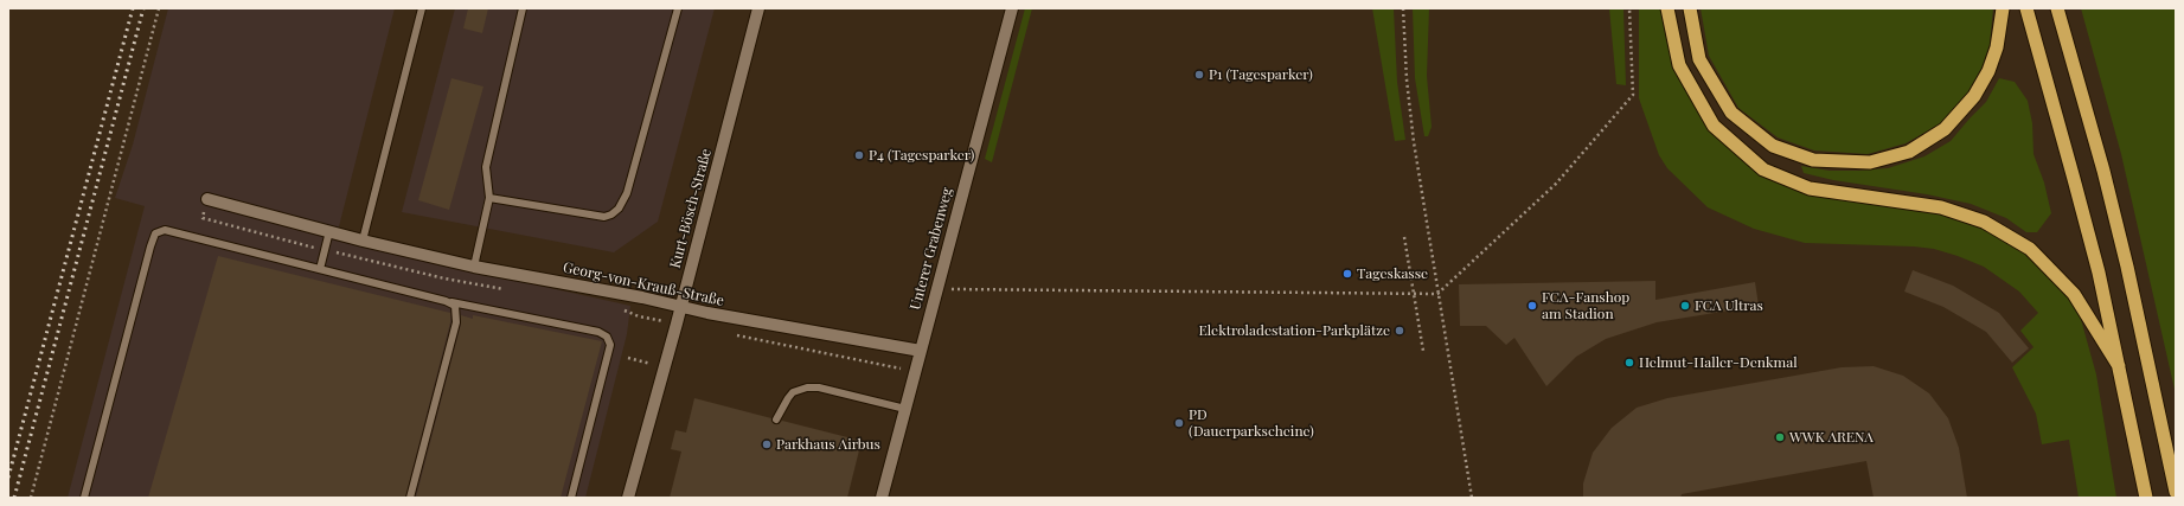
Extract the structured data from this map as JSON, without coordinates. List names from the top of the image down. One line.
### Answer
{"streets":{"street":["Kurt-Bösch-Straße","Unterer Grabenweg","Georg-von-Krauß-Straße"]},"crossings":[["Kurt-Bösch-Straße","Georg-von-Krauß-Straße"],["Unterer Grabenweg","Georg-von-Krauß-Straße"]],"places":["P1 (Tagesparker)","P4 (Tagesparker)","Tageskasse","FCA-Fanshop am Stadion","FCA Ultras","Elektroladestation-Parkplätze","Helmut-Haller-Denkmal","PD (Dauerparkscheine)","WWK ARENA","Parkhaus Airbus"]}
